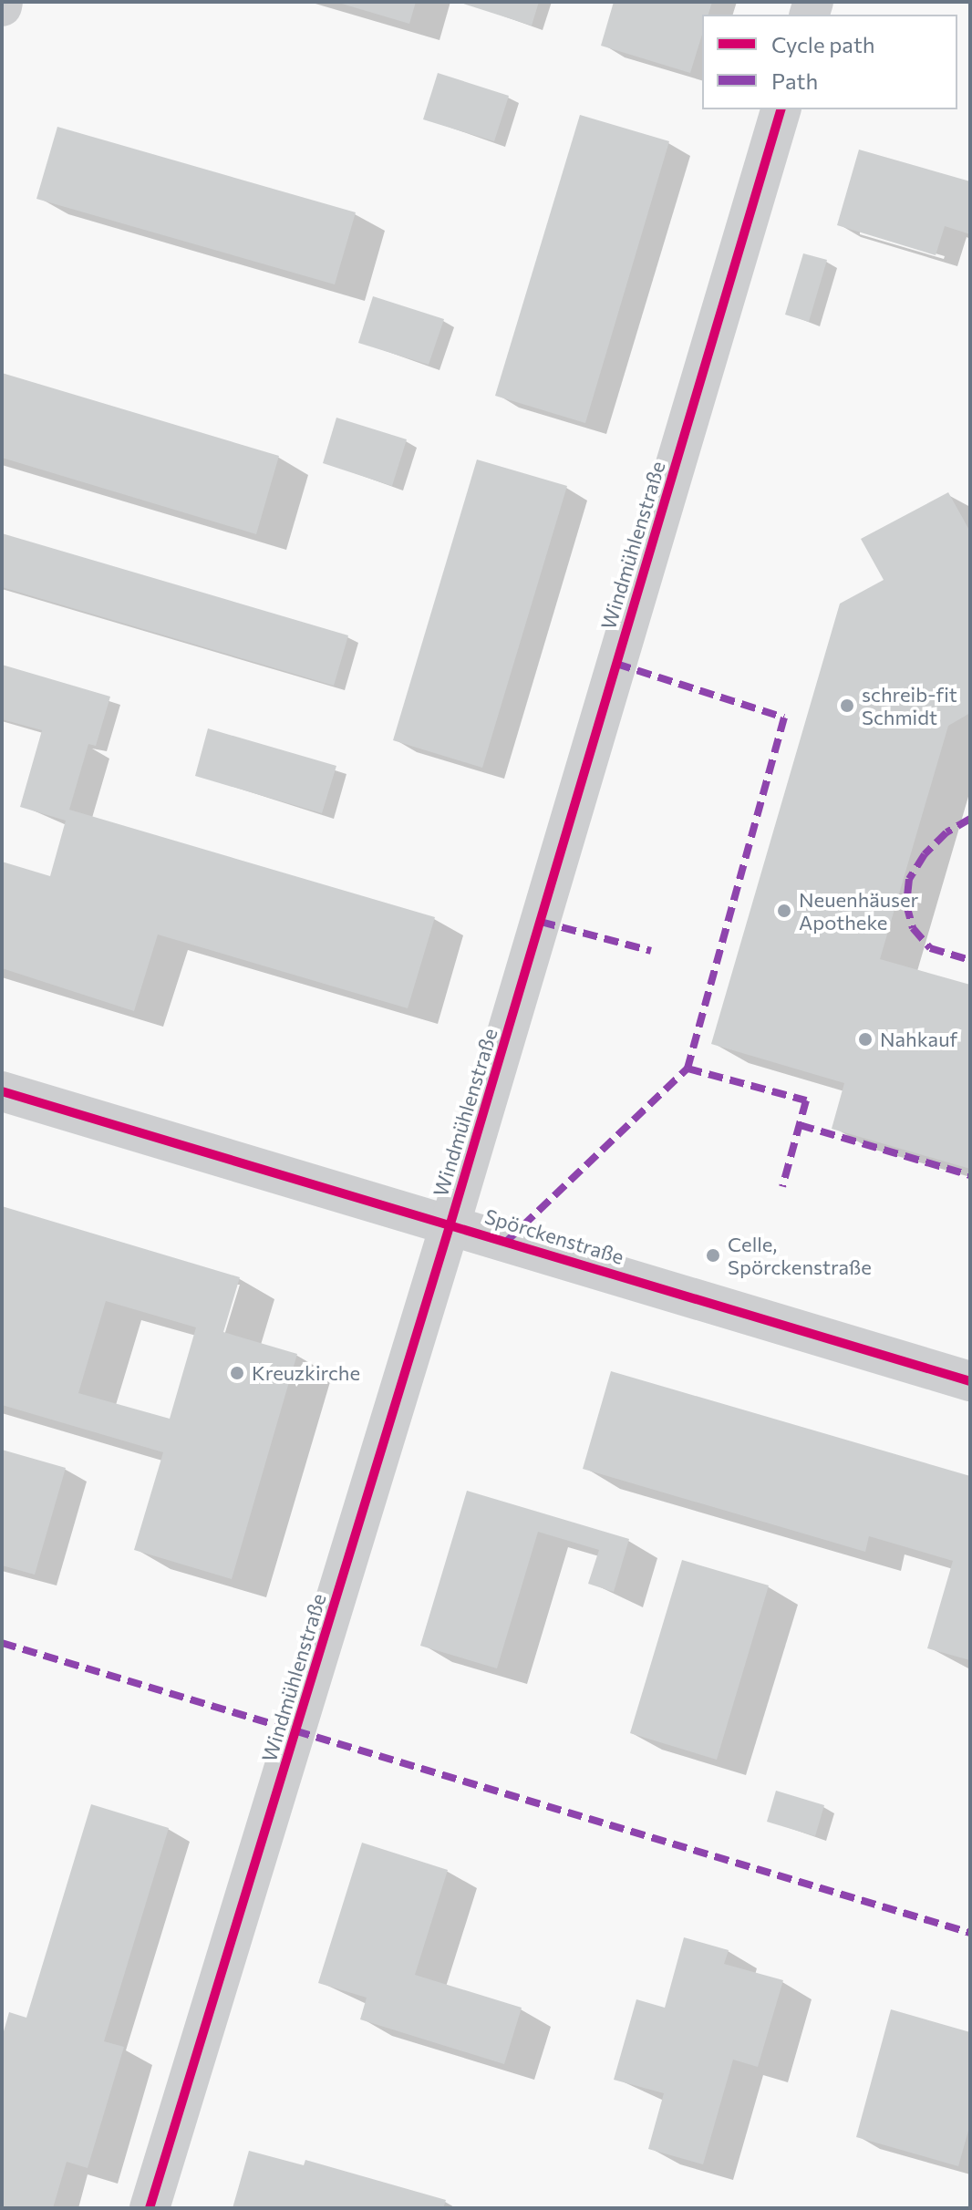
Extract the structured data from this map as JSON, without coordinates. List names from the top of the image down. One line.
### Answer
{"streets":{"street":["Windmühlenstraße","Spörckenstraße"]},"crossings":[["Windmühlenstraße","Spörckenstraße"]],"places":["schreib-fit Schmidt","Neuenhäuser Apotheke","Nahkauf","Celle, Spörckenstraße","Kreuzkirche"],"legend":["Cycle path","Path"]}
